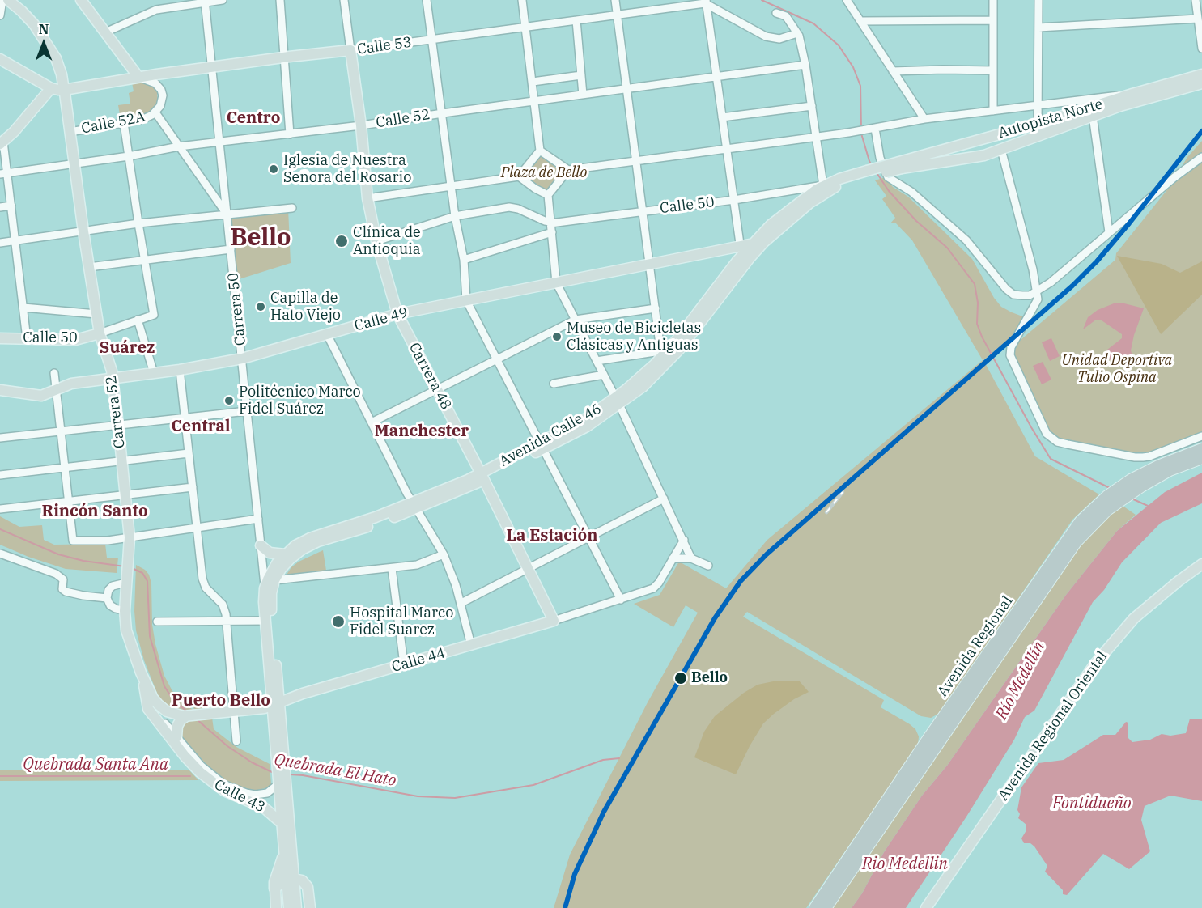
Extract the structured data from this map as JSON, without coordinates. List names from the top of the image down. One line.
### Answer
{"streets":{"highway":["Avenida Regional"],"main road":["Calle 53","Autopista Norte","Calle 50","Calle 49","Carrera 48","Carrera 52","Avenida Calle 46","Calle 44","Avenida Regional Oriental","Calle 43"],"street":["Calle 52","Calle 52A","Carrera 50"]},"crossings":[["Calle 53","Carrera 50"],["Calle 53","Carrera 48"],["Calle 53","Carrera 52"],["Calle 52","Carrera 50"],["Calle 52","Carrera 48"],["Calle 52","Carrera 52"],["Calle 52A","Carrera 52"],["Calle 50","Carrera 48"],["Calle 50","Carrera 52"],["Carrera 50","Calle 49"],["Carrera 50","Avenida Calle 46"],["Calle 49","Carrera 48"],["Calle 49","Carrera 52"],["Calle 49","Avenida Calle 46"],["Carrera 48","Avenida Calle 46"],["Carrera 48","Calle 44"],["Carrera 52","Calle 44"],["Carrera 52","Calle 43"],["Calle 44","Calle 43"]],"districts":["Centro","Bello","Suárez","Central","Manchester","Rincón Santo","La Estación","Puerto Bello"],"water":["Río Medellín","Quebrada Santa Ana","Quebrada El Hato","Fontidueño","Rio Medellin"],"parks":["Plaza de Bello","Unidad Deportiva Tulio Ospina"],"places":["Iglesia de Nuestra Señora del Rosario","Clínica de Antioquia","Capilla de Hato Viejo","Museo de Bicicletas Clásicas y Antiguas","Politécnico Marco Fidel Suárez","Hospital Marco Fidel Suarez","Bello"],"north":"top"}
